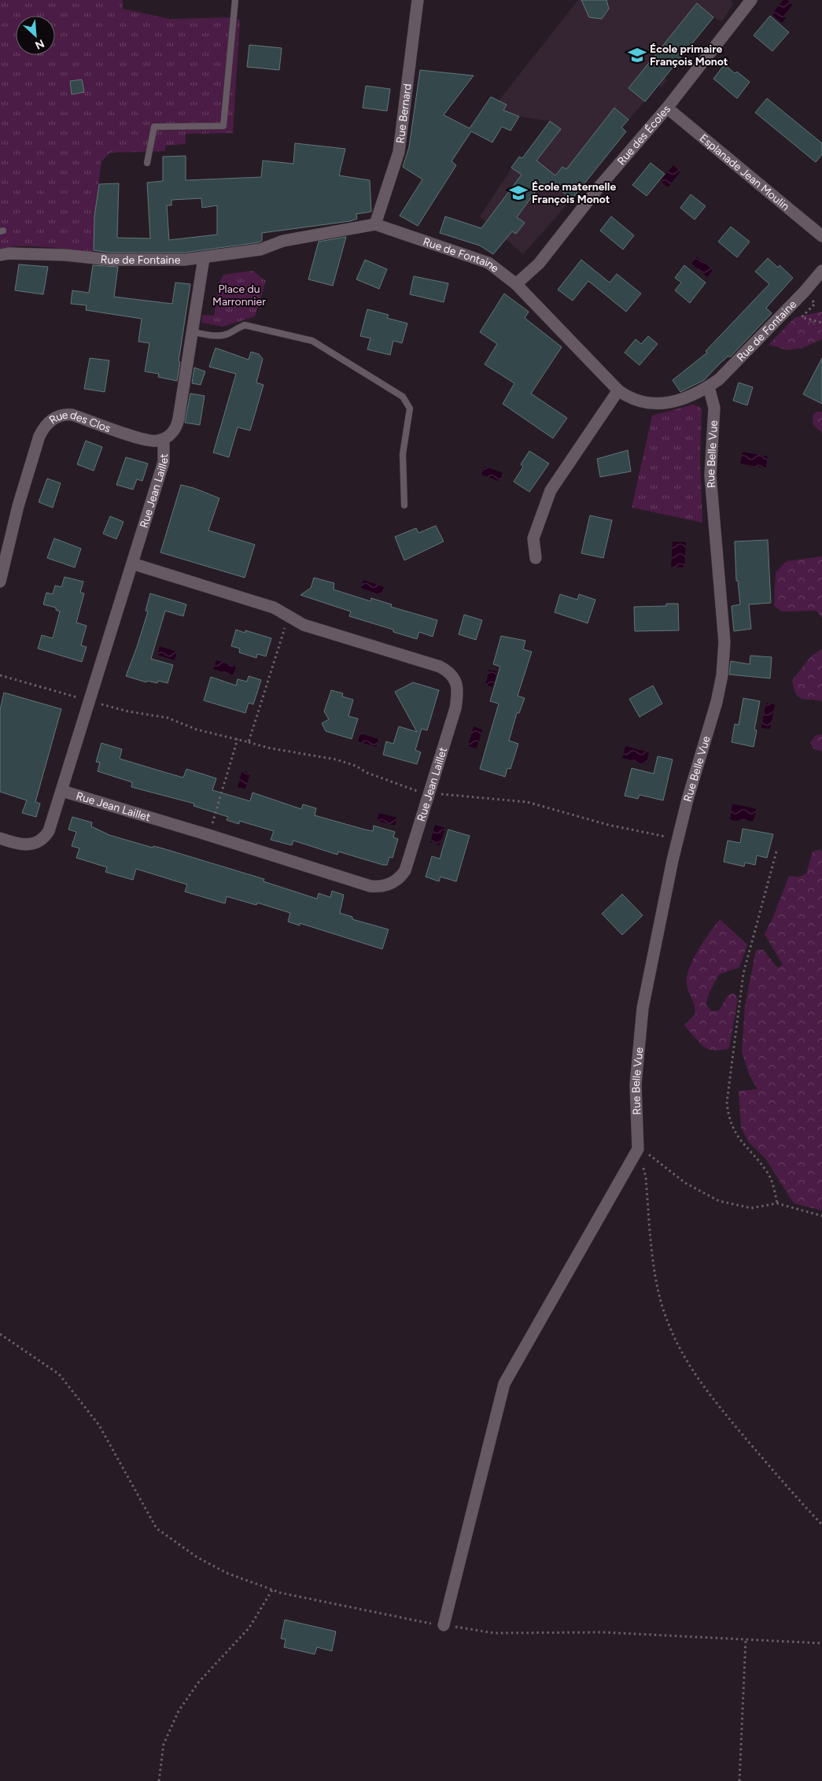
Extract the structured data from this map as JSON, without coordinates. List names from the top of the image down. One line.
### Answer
{"streets":{"street":["Rue Bernard","Rue des Écoles","Esplanade Jean Moulin","Rue de Fontaine","Rue des Clos","Rue Belle Vue","Rue Jean Laillet"]},"crossings":[["Rue Bernard","Rue de Fontaine"],["Rue des Écoles","Esplanade Jean Moulin"],["Rue des Écoles","Rue de Fontaine"],["Rue de Fontaine","Rue Belle Vue"],["Rue des Clos","Rue Jean Laillet"]],"parks":["Place du Marronnier"],"places":{"school or university":["École primaire François Monot","École maternelle François Monot"]},"north":"bottom right"}
